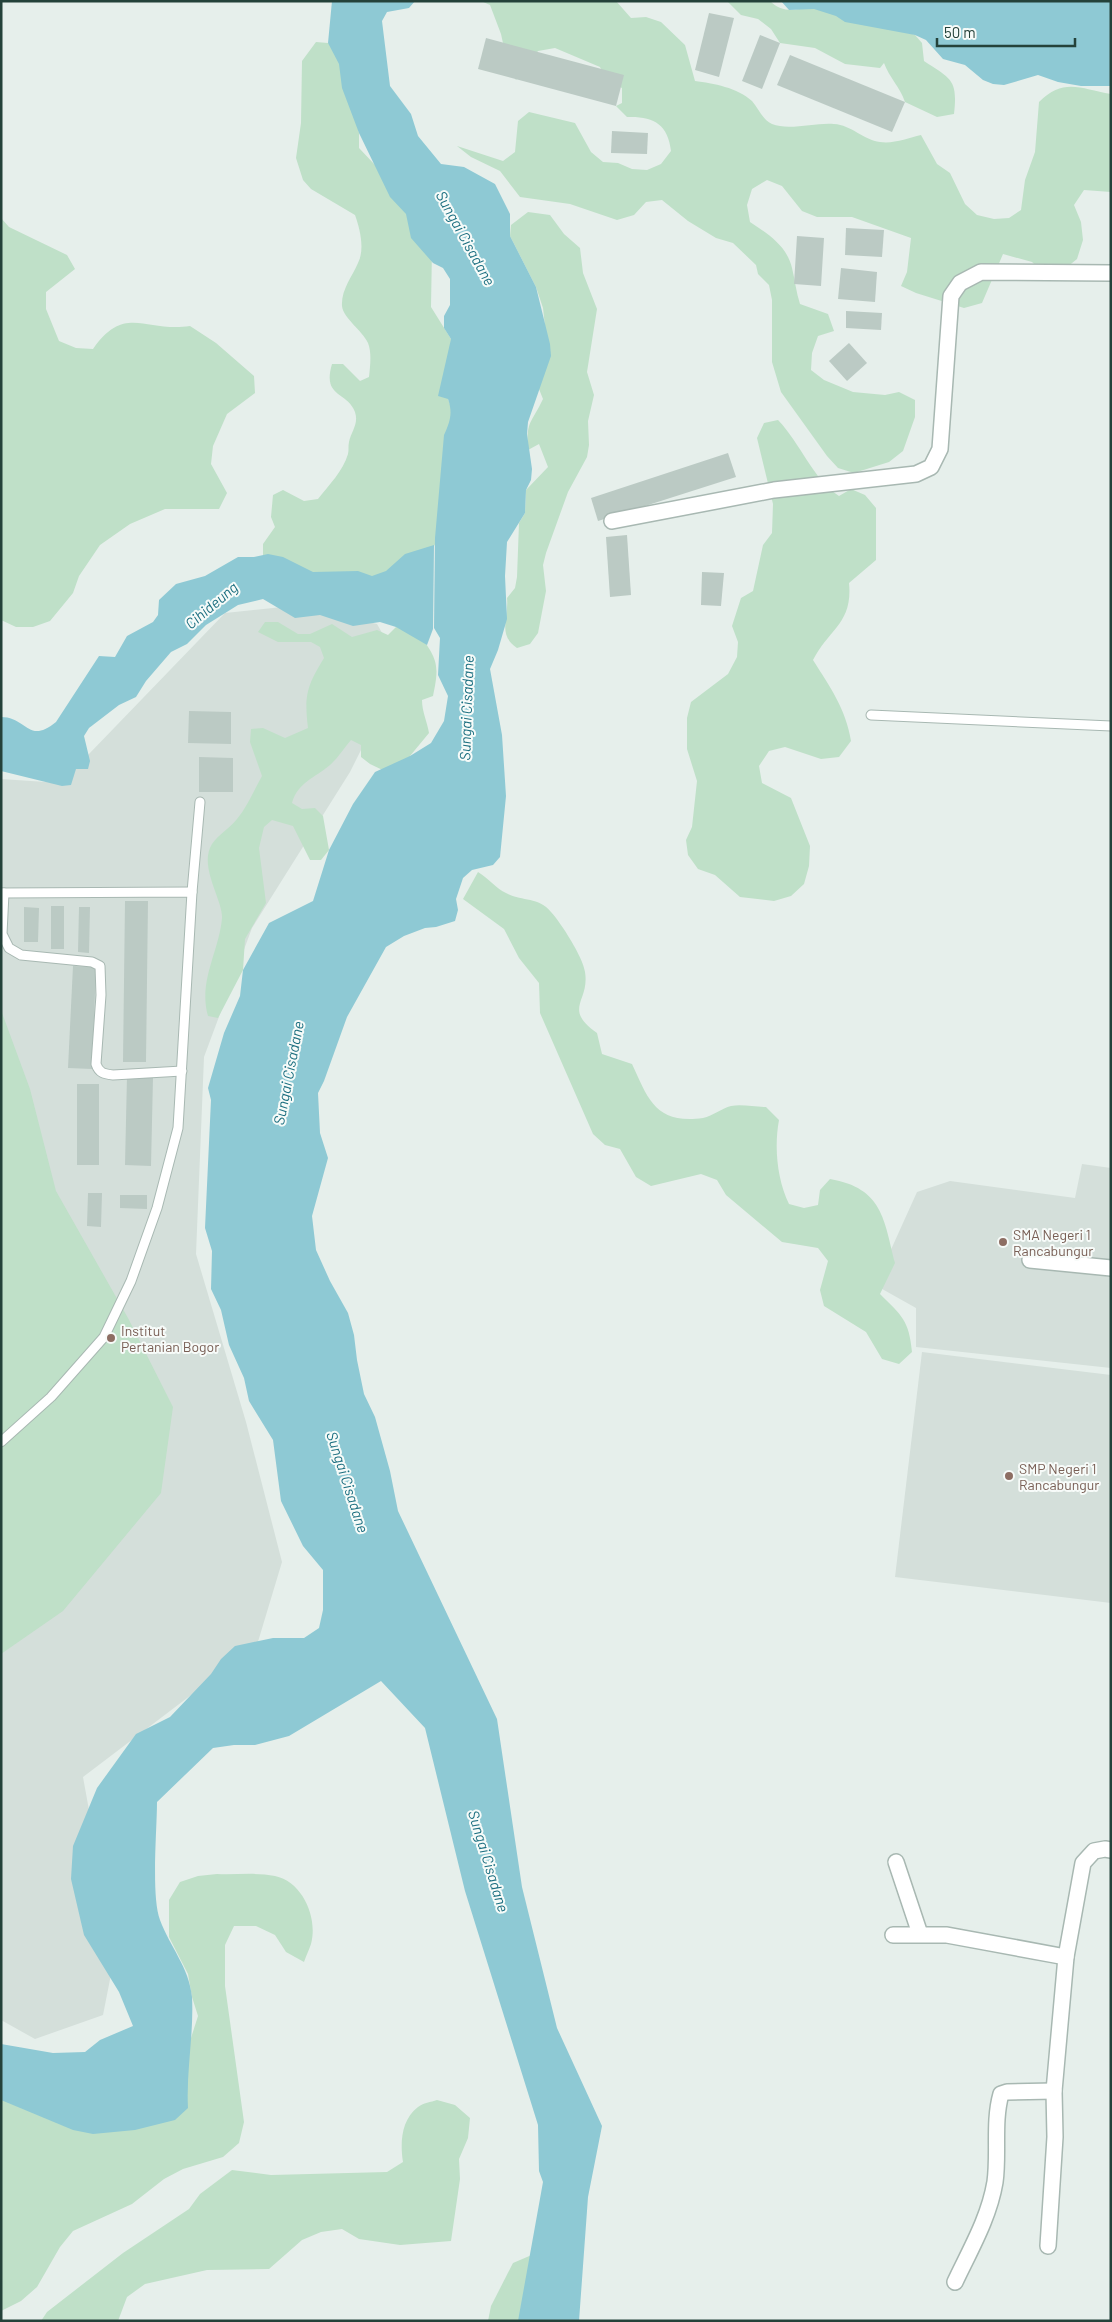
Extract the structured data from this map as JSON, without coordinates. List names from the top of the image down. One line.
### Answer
{"water":["Sungai Cisadane","Cihideung"],"places":["SMA Negeri 1 Rancabungur","Institut Pertanian Bogor","SMP Negeri 1 Rancabungur"],"scale_bar":"50 m"}
